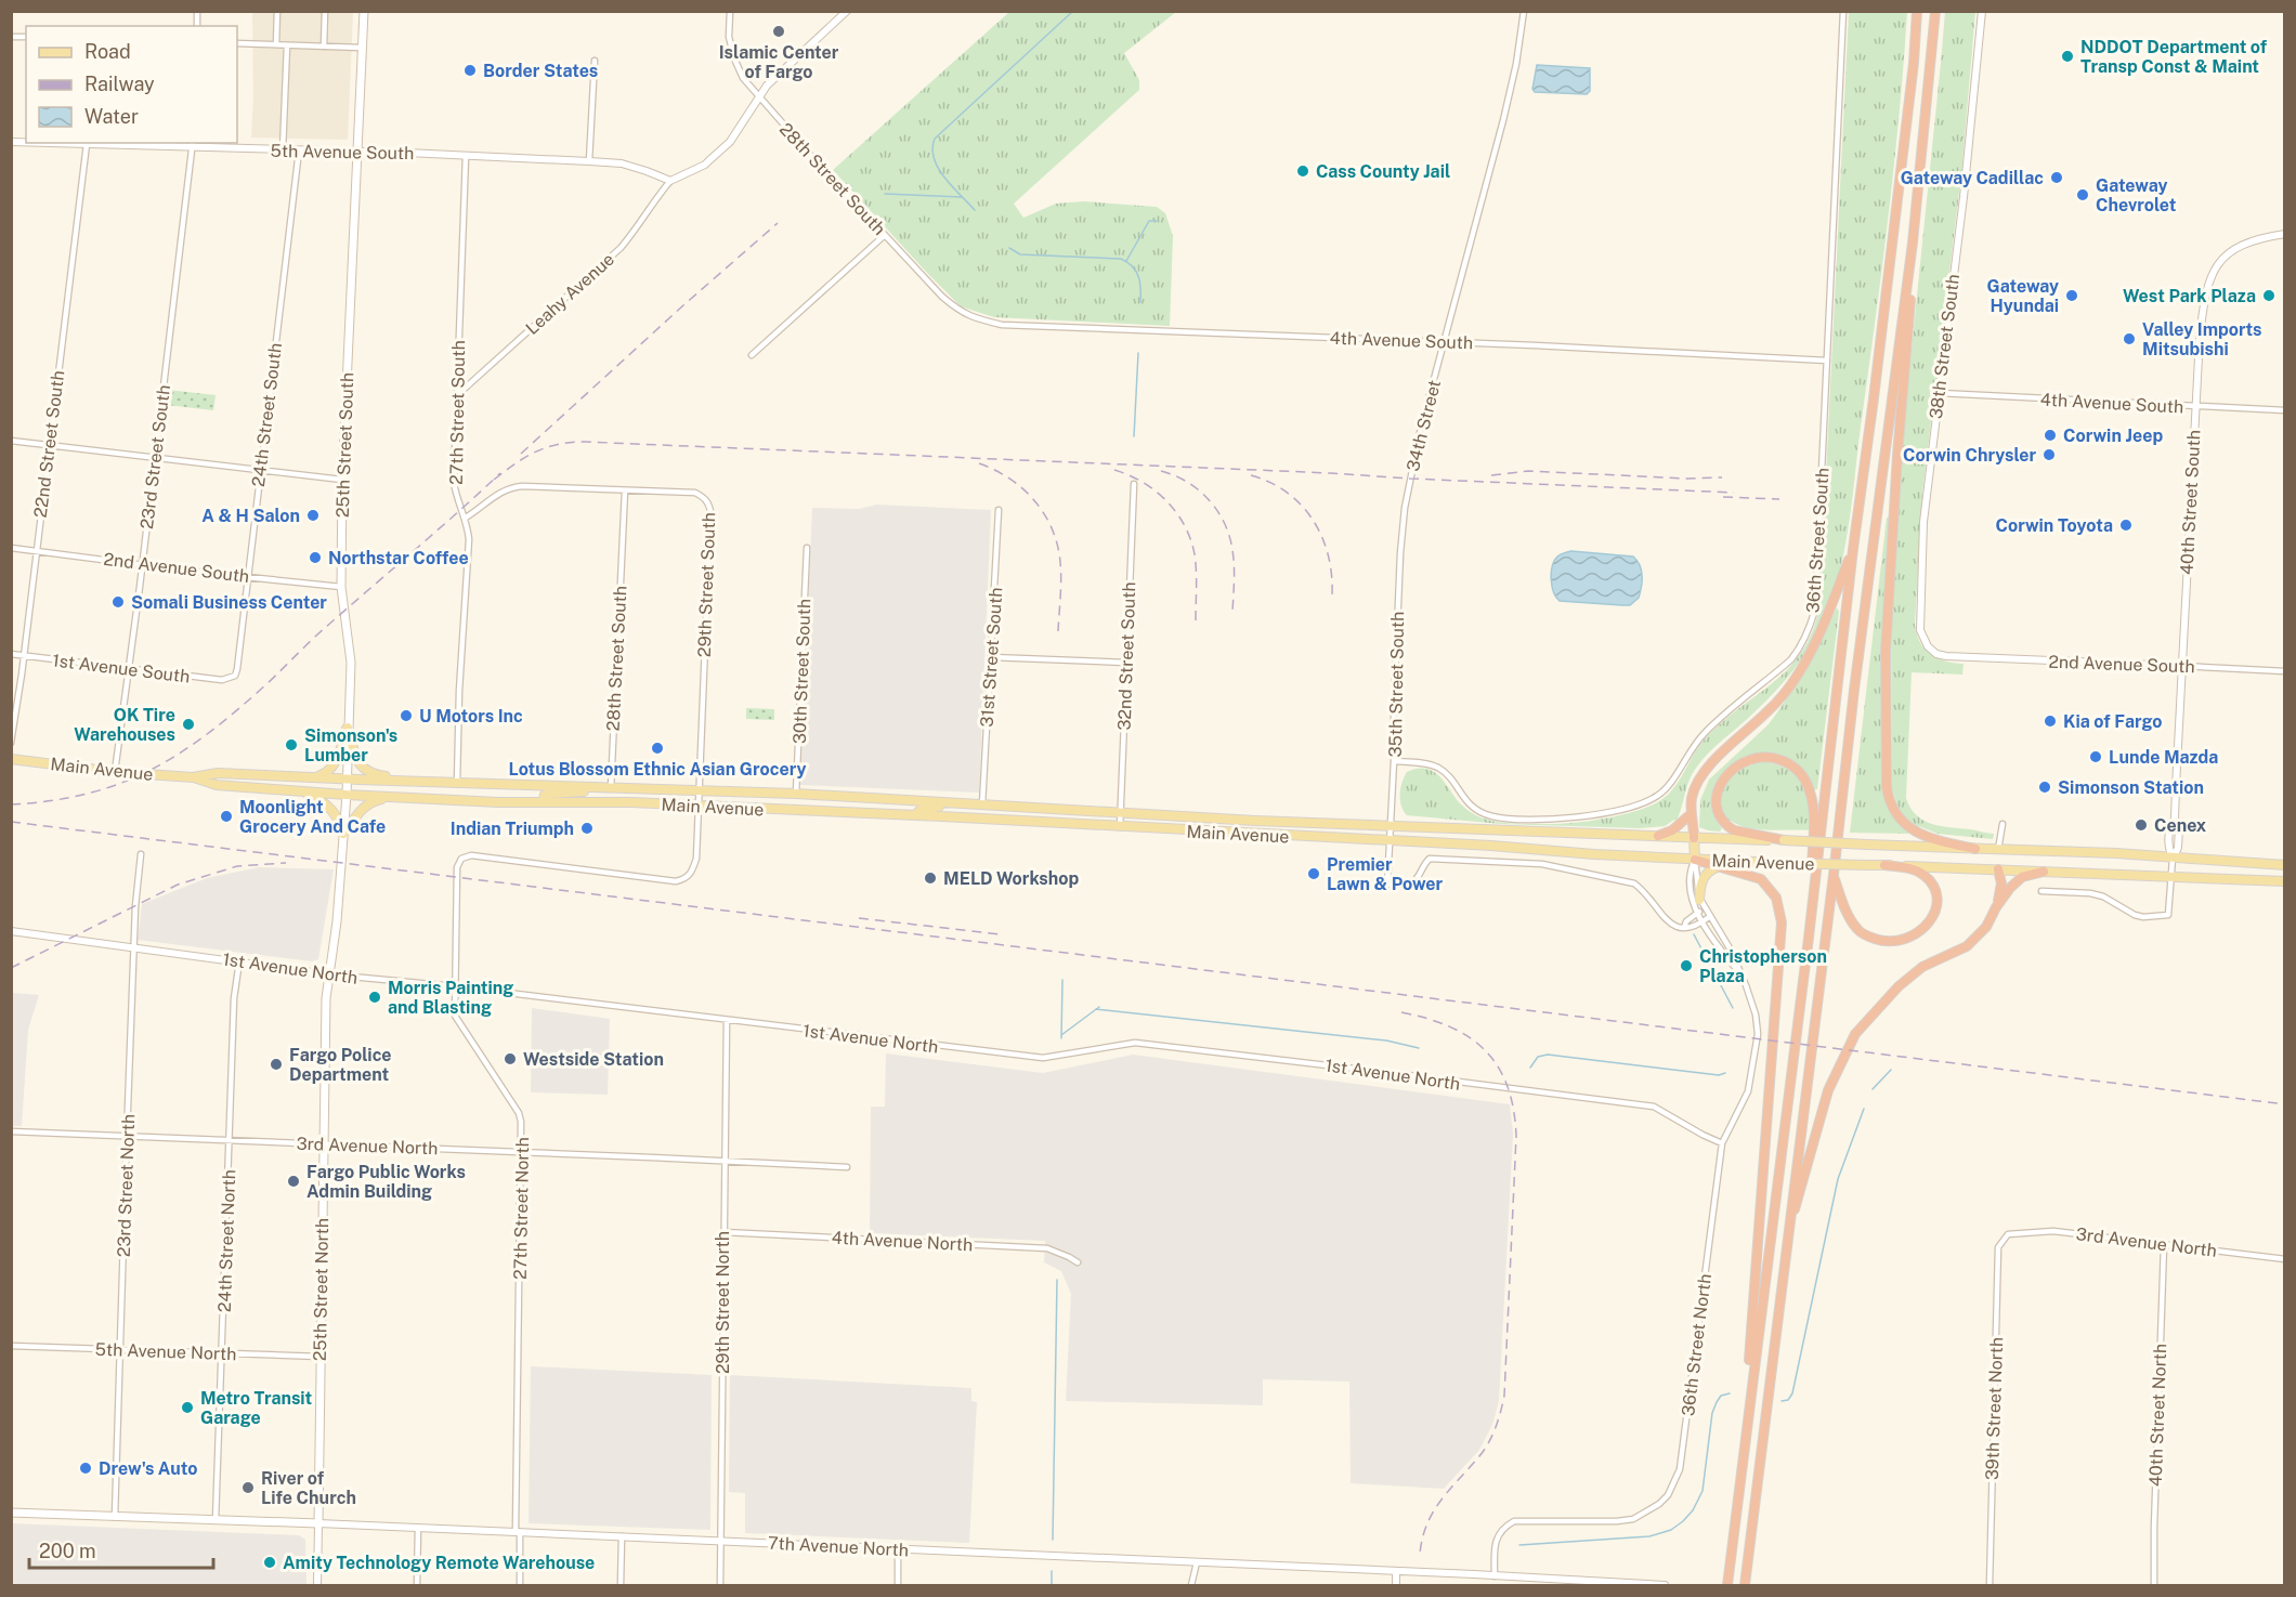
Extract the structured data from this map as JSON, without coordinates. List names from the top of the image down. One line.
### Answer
{"streets":{"main road":["25th Street South","Main Avenue","25th Street North","7th Avenue North"],"street":["5th Avenue South","28th Street South","Leahy Avenue","4th Avenue South","38th Street South","27th Street South","24th Street South","34th Street","22nd Street South","23rd Street South","40th Street South","36th Street South","2nd Avenue South","29th Street South","32nd Street South","31st Street South","1st Avenue South","30th Street South","35th Street South","1st Avenue North","3rd Avenue North","23rd Street North","27th Street North","24th Street North","4th Avenue North","29th Street North","36th Street North","5th Avenue North","39th Street North","40th Street North"]},"crossings":[["5th Avenue South","Leahy Avenue"],["5th Avenue South","27th Street South"],["5th Avenue South","24th Street South"],["5th Avenue South","22nd Street South"],["5th Avenue South","25th Street South"],["5th Avenue South","23rd Street South"],["28th Street South","4th Avenue South"],["28th Street South","29th Street South"],["28th Street South","Main Avenue"],["Leahy Avenue","27th Street South"],["4th Avenue South","38th Street South"],["4th Avenue South","34th Street"],["4th Avenue South","40th Street South"],["4th Avenue South","36th Street South"],["38th Street South","2nd Avenue South"],["27th Street South","29th Street South"],["27th Street South","Main Avenue"],["24th Street South","2nd Avenue South"],["24th Street South","1st Avenue South"],["34th Street","35th Street South"],["22nd Street South","2nd Avenue South"],["22nd Street South","1st Avenue South"],["25th Street South","2nd Avenue South"],["25th Street South","Main Avenue"],["25th Street South","25th Street North"],["23rd Street South","2nd Avenue South"],["23rd Street South","1st Avenue South"],["23rd Street South","Main Avenue"],["40th Street South","2nd Avenue South"],["40th Street South","Main Avenue"],["36th Street South","35th Street South"],["29th Street South","Main Avenue"],["29th Street South","27th Street North"],["32nd Street South","Main Avenue"],["31st Street South","Main Avenue"],["30th Street South","Main Avenue"],["35th Street South","Main Avenue"],["Main Avenue","27th Street North"],["Main Avenue","36th Street North"],["1st Avenue North","23rd Street North"],["1st Avenue North","27th Street North"],["1st Avenue North","24th Street North"],["1st Avenue North","25th Street North"],["1st Avenue North","29th Street North"],["1st Avenue North","36th Street North"],["3rd Avenue North","23rd Street North"],["3rd Avenue North","27th Street North"],["3rd Avenue North","24th Street North"],["3rd Avenue North","25th Street North"],["3rd Avenue North","29th Street North"],["3rd Avenue North","39th Street North"],["3rd Avenue North","40th Street North"],["23rd Street North","5th Avenue North"],["23rd Street North","7th Avenue North"],["27th Street North","7th Avenue North"],["24th Street North","5th Avenue North"],["24th Street North","7th Avenue North"],["4th Avenue North","29th Street North"],["25th Street North","5th Avenue North"],["25th Street North","7th Avenue North"],["29th Street North","7th Avenue North"],["36th Street North","7th Avenue North"]],"places":["Islamic Center of Fargo","NDDOT Department of Transp Const & Maint","Border States","Cass County Jail","Gateway Cadillac","Gateway Chevrolet","Gateway Hyundai","West Park Plaza","Valley Imports Mitsubishi","Corwin Jeep","Corwin Chrysler","A & H Salon","Corwin Toyota","Northstar Coffee","Somali Business Center","U Motors Inc","Kia of Fargo","OK Tire Warehouses","Simonson's Lumber","Lotus Blossom Ethnic Asian Grocery","Lunde Mazda","Simonson Station","Moonlight Grocery And Cafe","Cenex","Indian Triumph","Premier Lawn & Power","MELD Workshop","Christopherson Plaza","Morris Painting and Blasting","Westside Station","Fargo Police Department","Fargo Public Works Admin Building","Metro Transit Garage","Drew's Auto","River of Life Church","Amity Technology Remote Warehouse"],"legend":["Road","Railway","Water"],"scale_bar":"200 m"}
